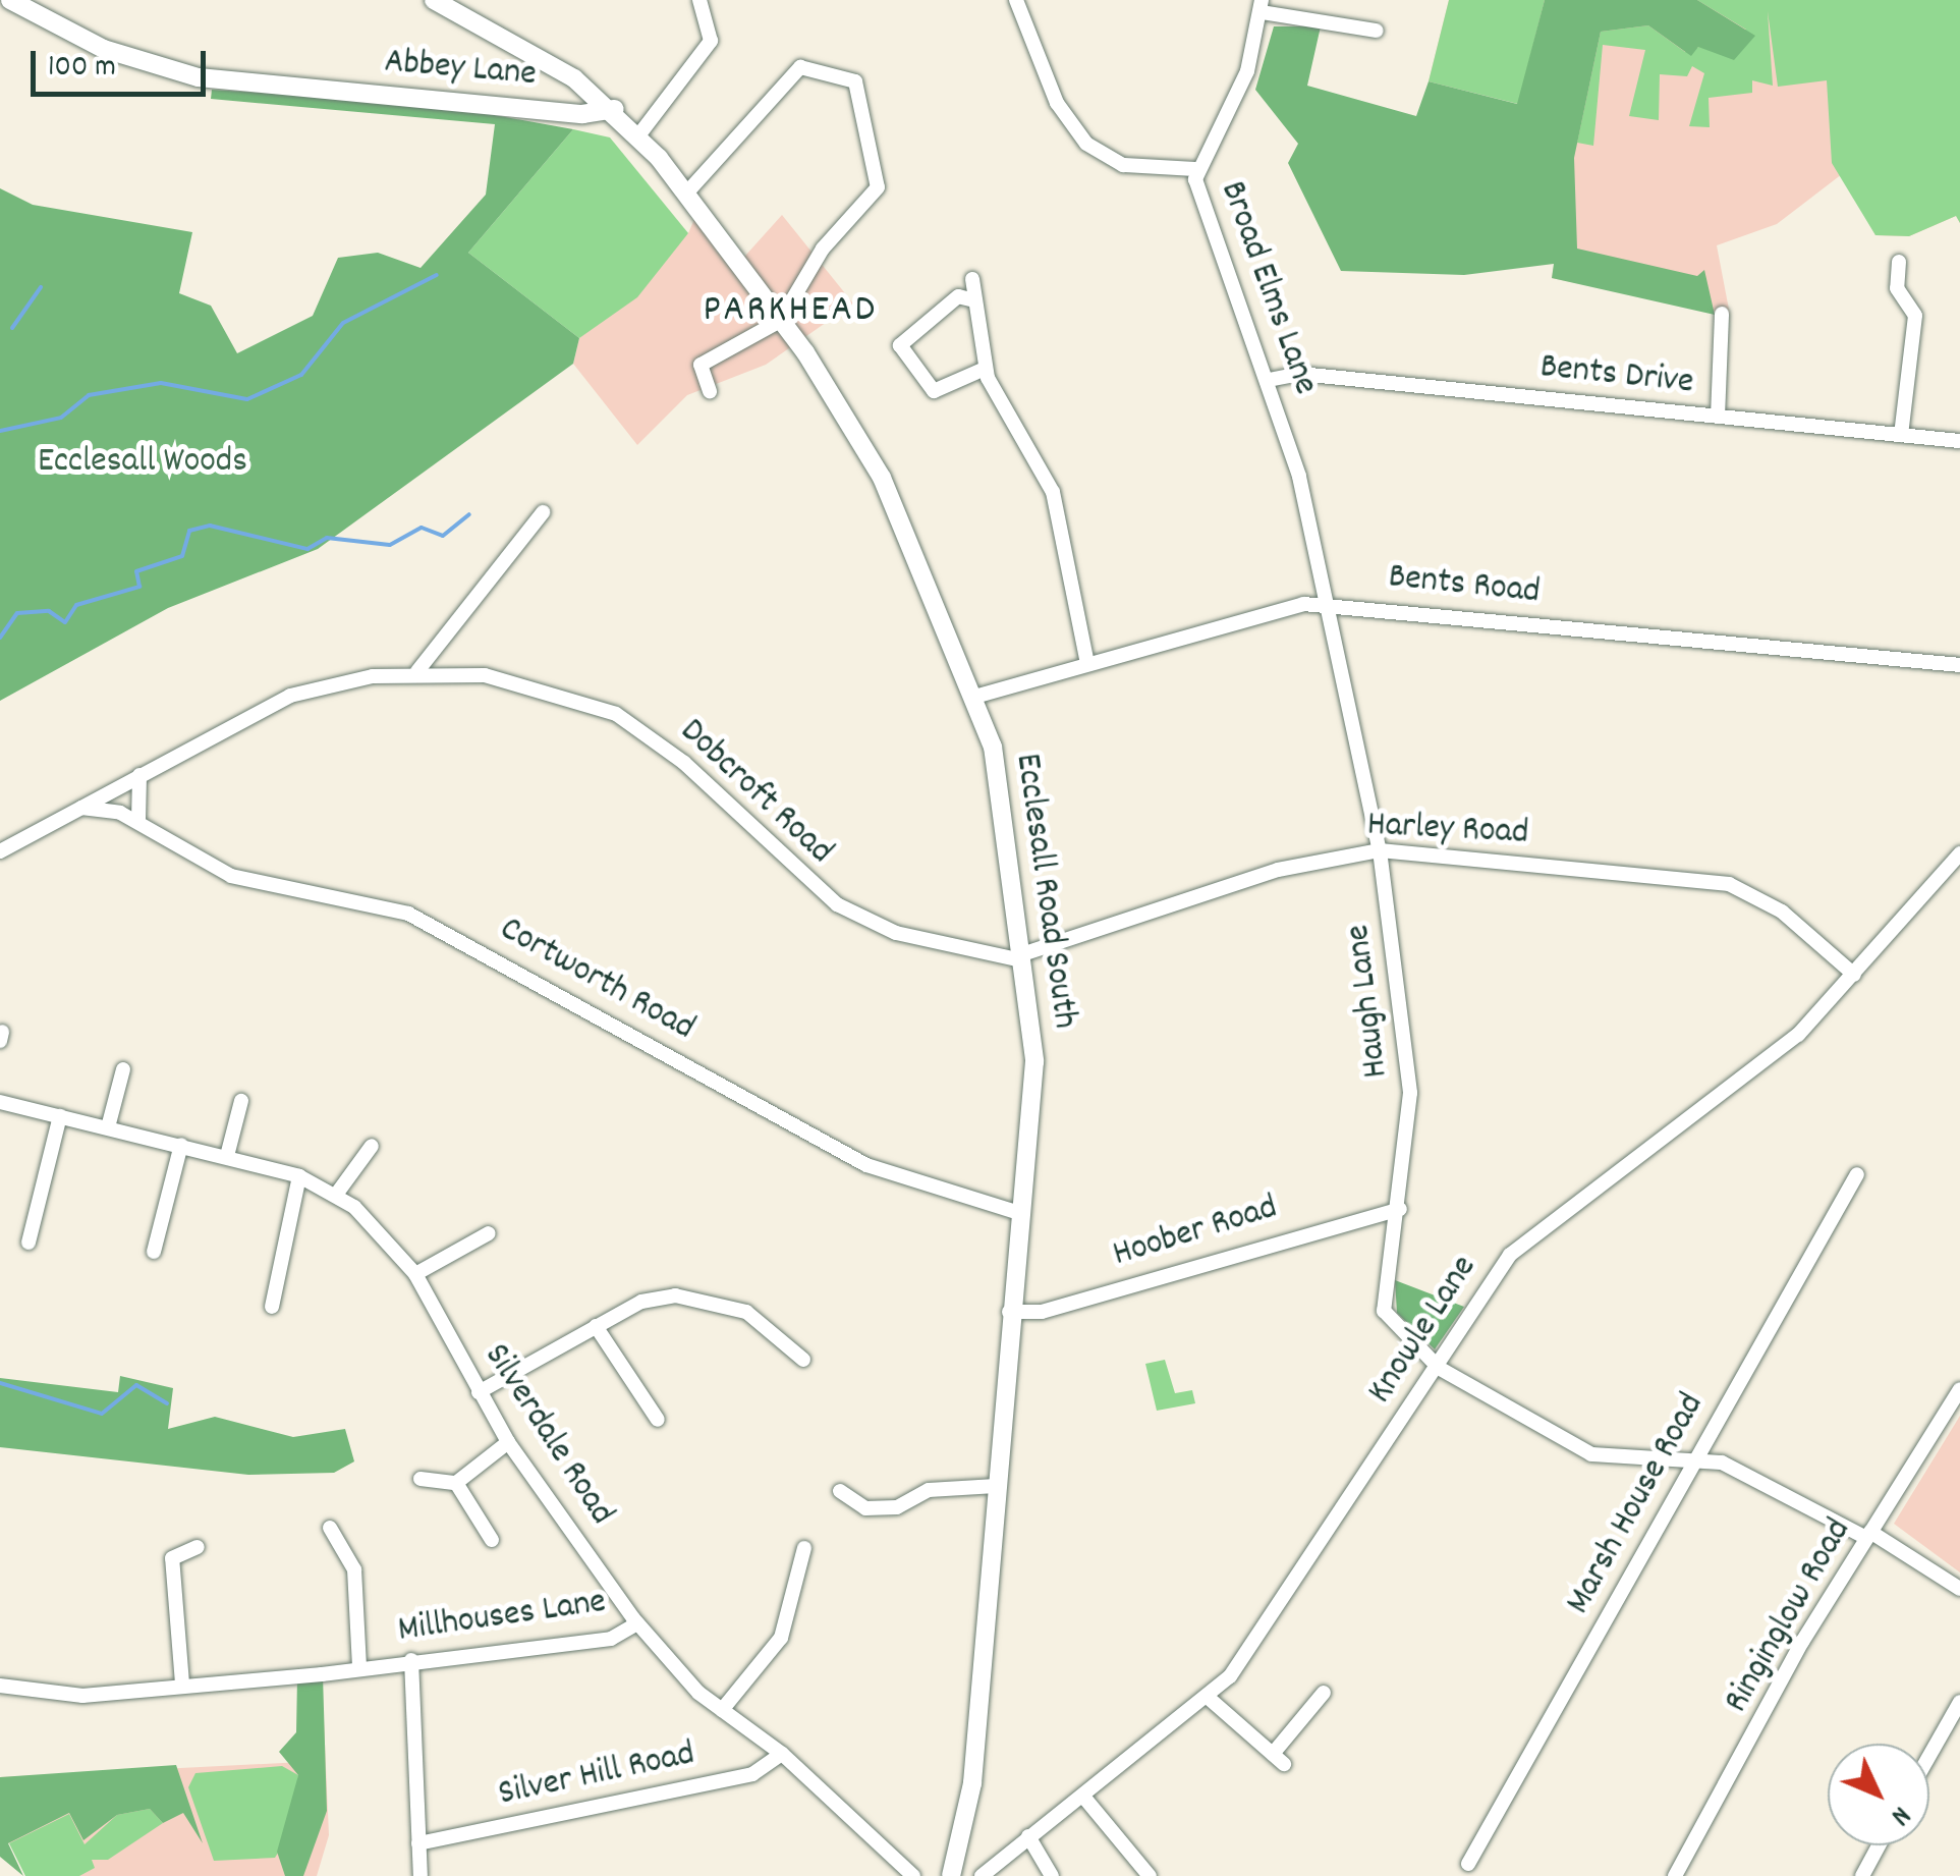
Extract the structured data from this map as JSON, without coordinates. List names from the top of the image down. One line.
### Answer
{"streets":{"main road":["Abbey Lane","Ecclesall Road South"],"street":["Broad Elms Lane","Bents Drive","Bents Road","Dobcroft Road","Harley Road","Cortworth Road","Haugh Lane","Hoober Road","Knowle Lane","Silverdale Road","Marsh House Road","Ringinglow Road","Millhouses Lane","Silver Hill Road"]},"crossings":[["Abbey Lane","Ecclesall Road South"],["Broad Elms Lane","Bents Drive"],["Broad Elms Lane","Bents Road"],["Broad Elms Lane","Haugh Lane"],["Bents Road","Ecclesall Road South"],["Bents Road","Haugh Lane"],["Dobcroft Road","Harley Road"],["Dobcroft Road","Ecclesall Road South"],["Dobcroft Road","Cortworth Road"],["Harley Road","Ecclesall Road South"],["Harley Road","Haugh Lane"],["Harley Road","Knowle Lane"],["Ecclesall Road South","Cortworth Road"],["Ecclesall Road South","Hoober Road"],["Haugh Lane","Hoober Road"],["Haugh Lane","Knowle Lane"],["Silverdale Road","Millhouses Lane"],["Millhouses Lane","Silver Hill Road"]],"districts":["PARKHEAD"],"parks":["Ecclesall Woods"],"scale_bar":"100 m","north":"bottom right"}
